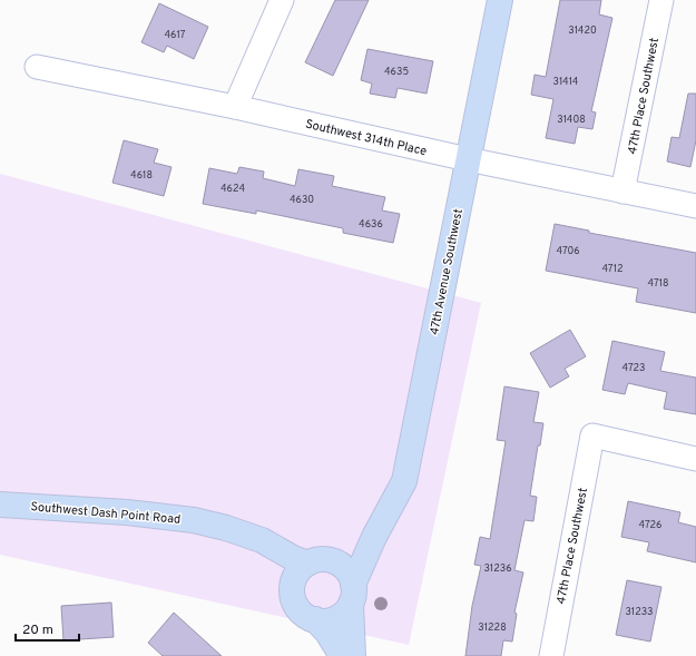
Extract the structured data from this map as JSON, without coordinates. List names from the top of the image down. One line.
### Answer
{"streets":{"main road":["47th Avenue Southwest","Southwest Dash Point Road"],"street":["47th Place Southwest","Southwest 314th Place"]},"crossings":[["47th Place Southwest","Southwest 314th Place"],["Southwest 314th Place","47th Avenue Southwest"],["47th Avenue Southwest","Southwest Dash Point Road"]],"house_numbers":["31420","4617","4635","31414","31408","4618","4624","4630","4636","4706","4712","4718","4723","4726","31236","31233","31228"],"scale_bar":"20 m"}
